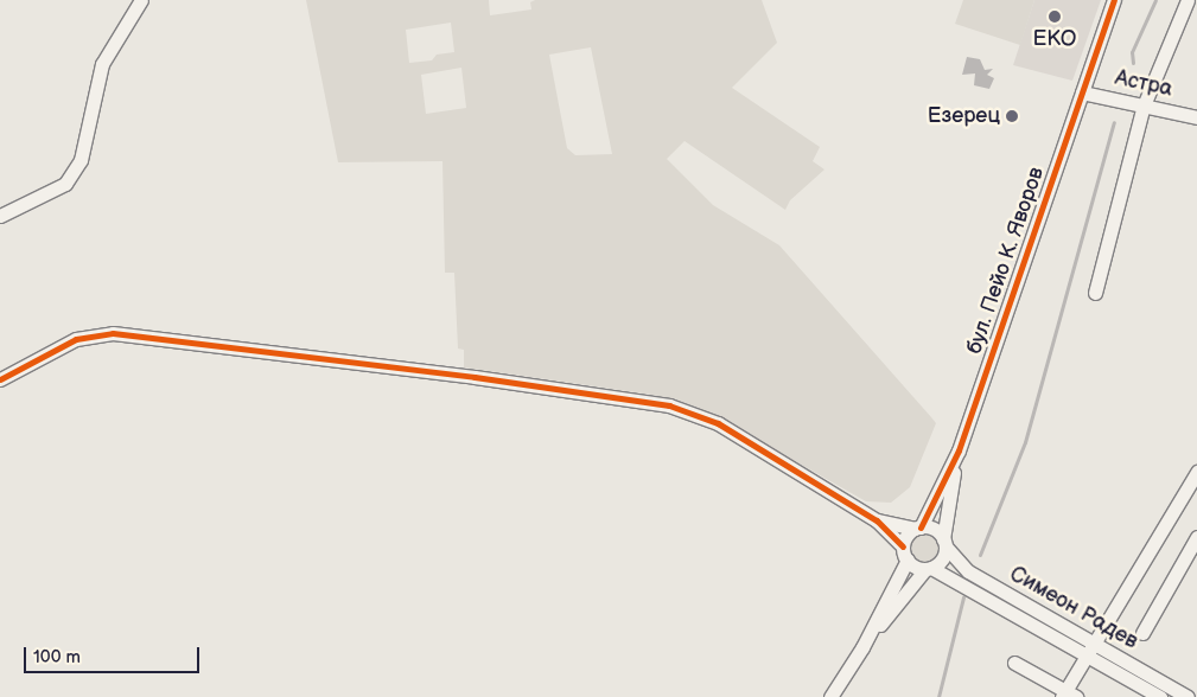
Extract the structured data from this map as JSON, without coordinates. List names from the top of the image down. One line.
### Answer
{"streets":{"street":["Астра","бул. Пейо К. Яворов","Симеон Радев"]},"crossings":[["Астра","бул. Пейо К. Яворов"],["бул. Пейо К. Яворов","Симеон Радев"]],"places":["EKO","Езерец"],"scale_bar":"100 m"}
